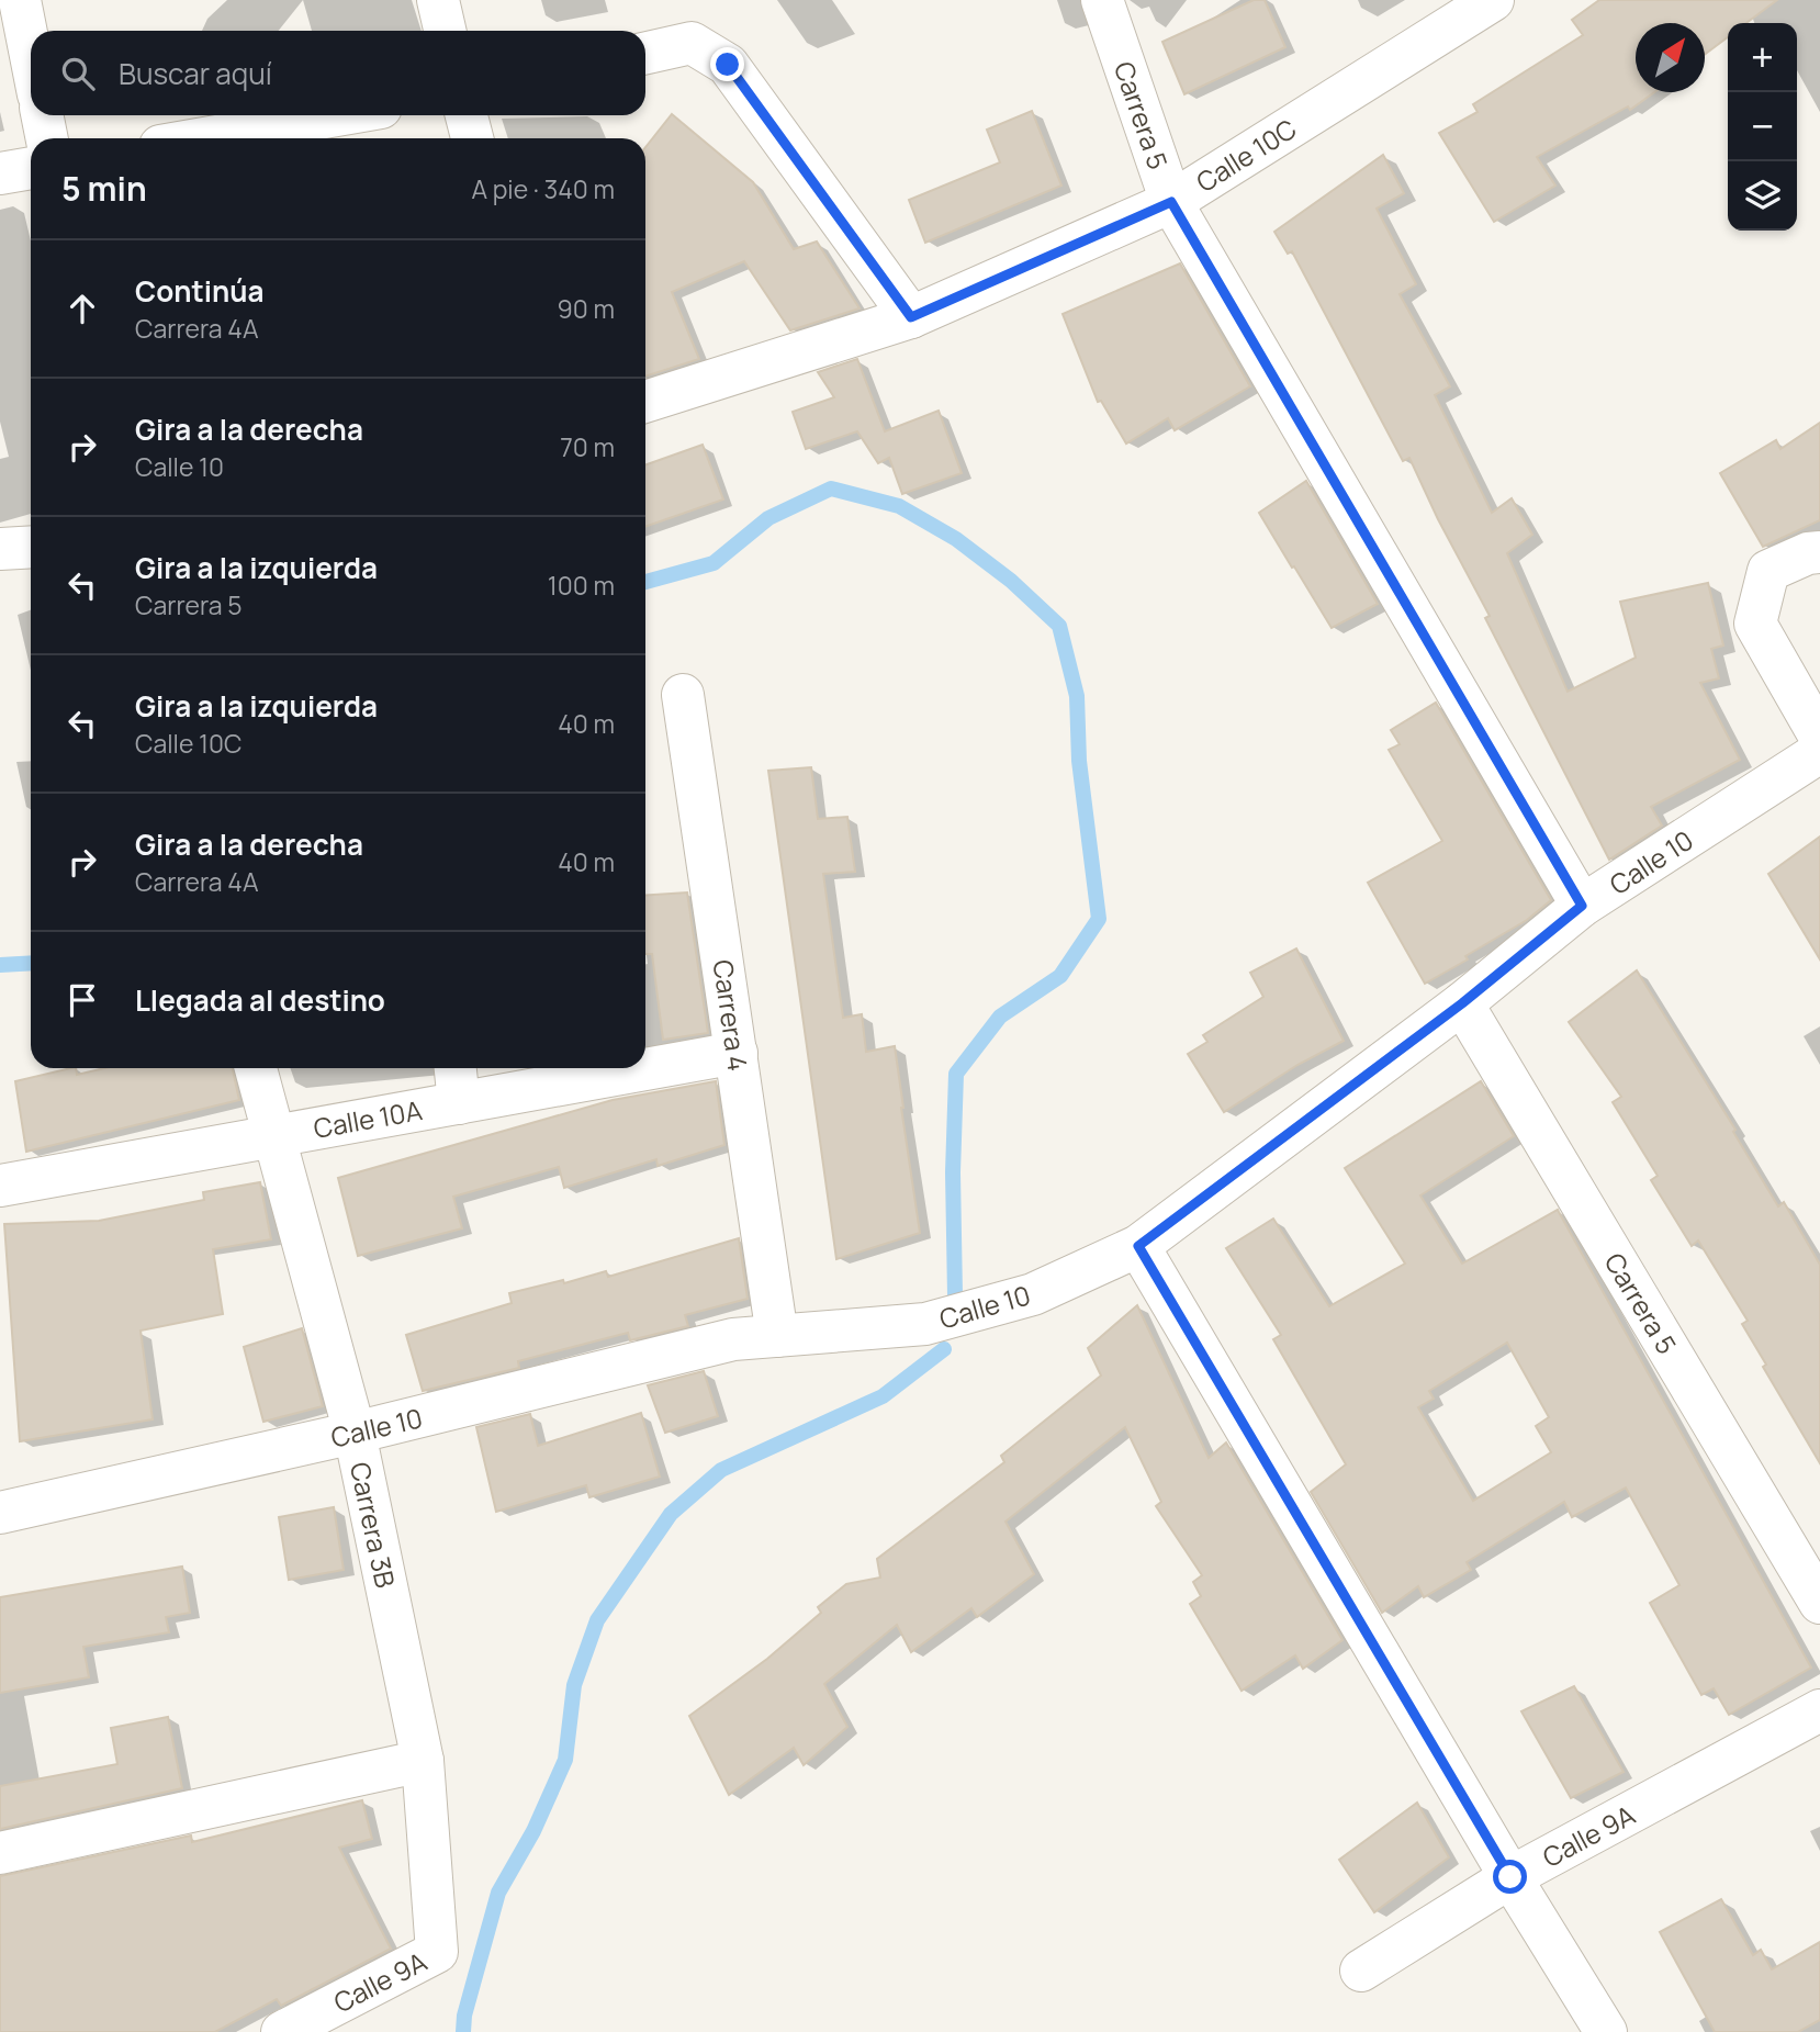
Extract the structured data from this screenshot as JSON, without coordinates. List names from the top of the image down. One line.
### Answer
{"streets":{"street":["Carrera 5","Calle 10C","Calle 10","Carrera 4","Calle 10A","Carrera 3B","Calle 9A"]},"crossings":[["Carrera 5","Calle 10C"],["Carrera 5","Calle 10"],["Calle 10","Carrera 4"],["Calle 10","Carrera 3B"],["Carrera 4","Calle 10A"],["Calle 10A","Carrera 3B"],["Carrera 3B","Calle 9A"]],"north":"top right","page":{"map_buttons":["+","−"],"search":"Buscar aquí","heading":["5 min","A pie · 340 m"],"list":[["Continúa","Carrera 4A","90 m"],["Gira a la derecha","Calle 10","70 m"],["Gira a la izquierda","Carrera 5","100 m"],["Gira a la izquierda","Calle 10C","40 m"],["Gira a la derecha","Carrera 4A","40 m"],"Llegada al destino"]}}
